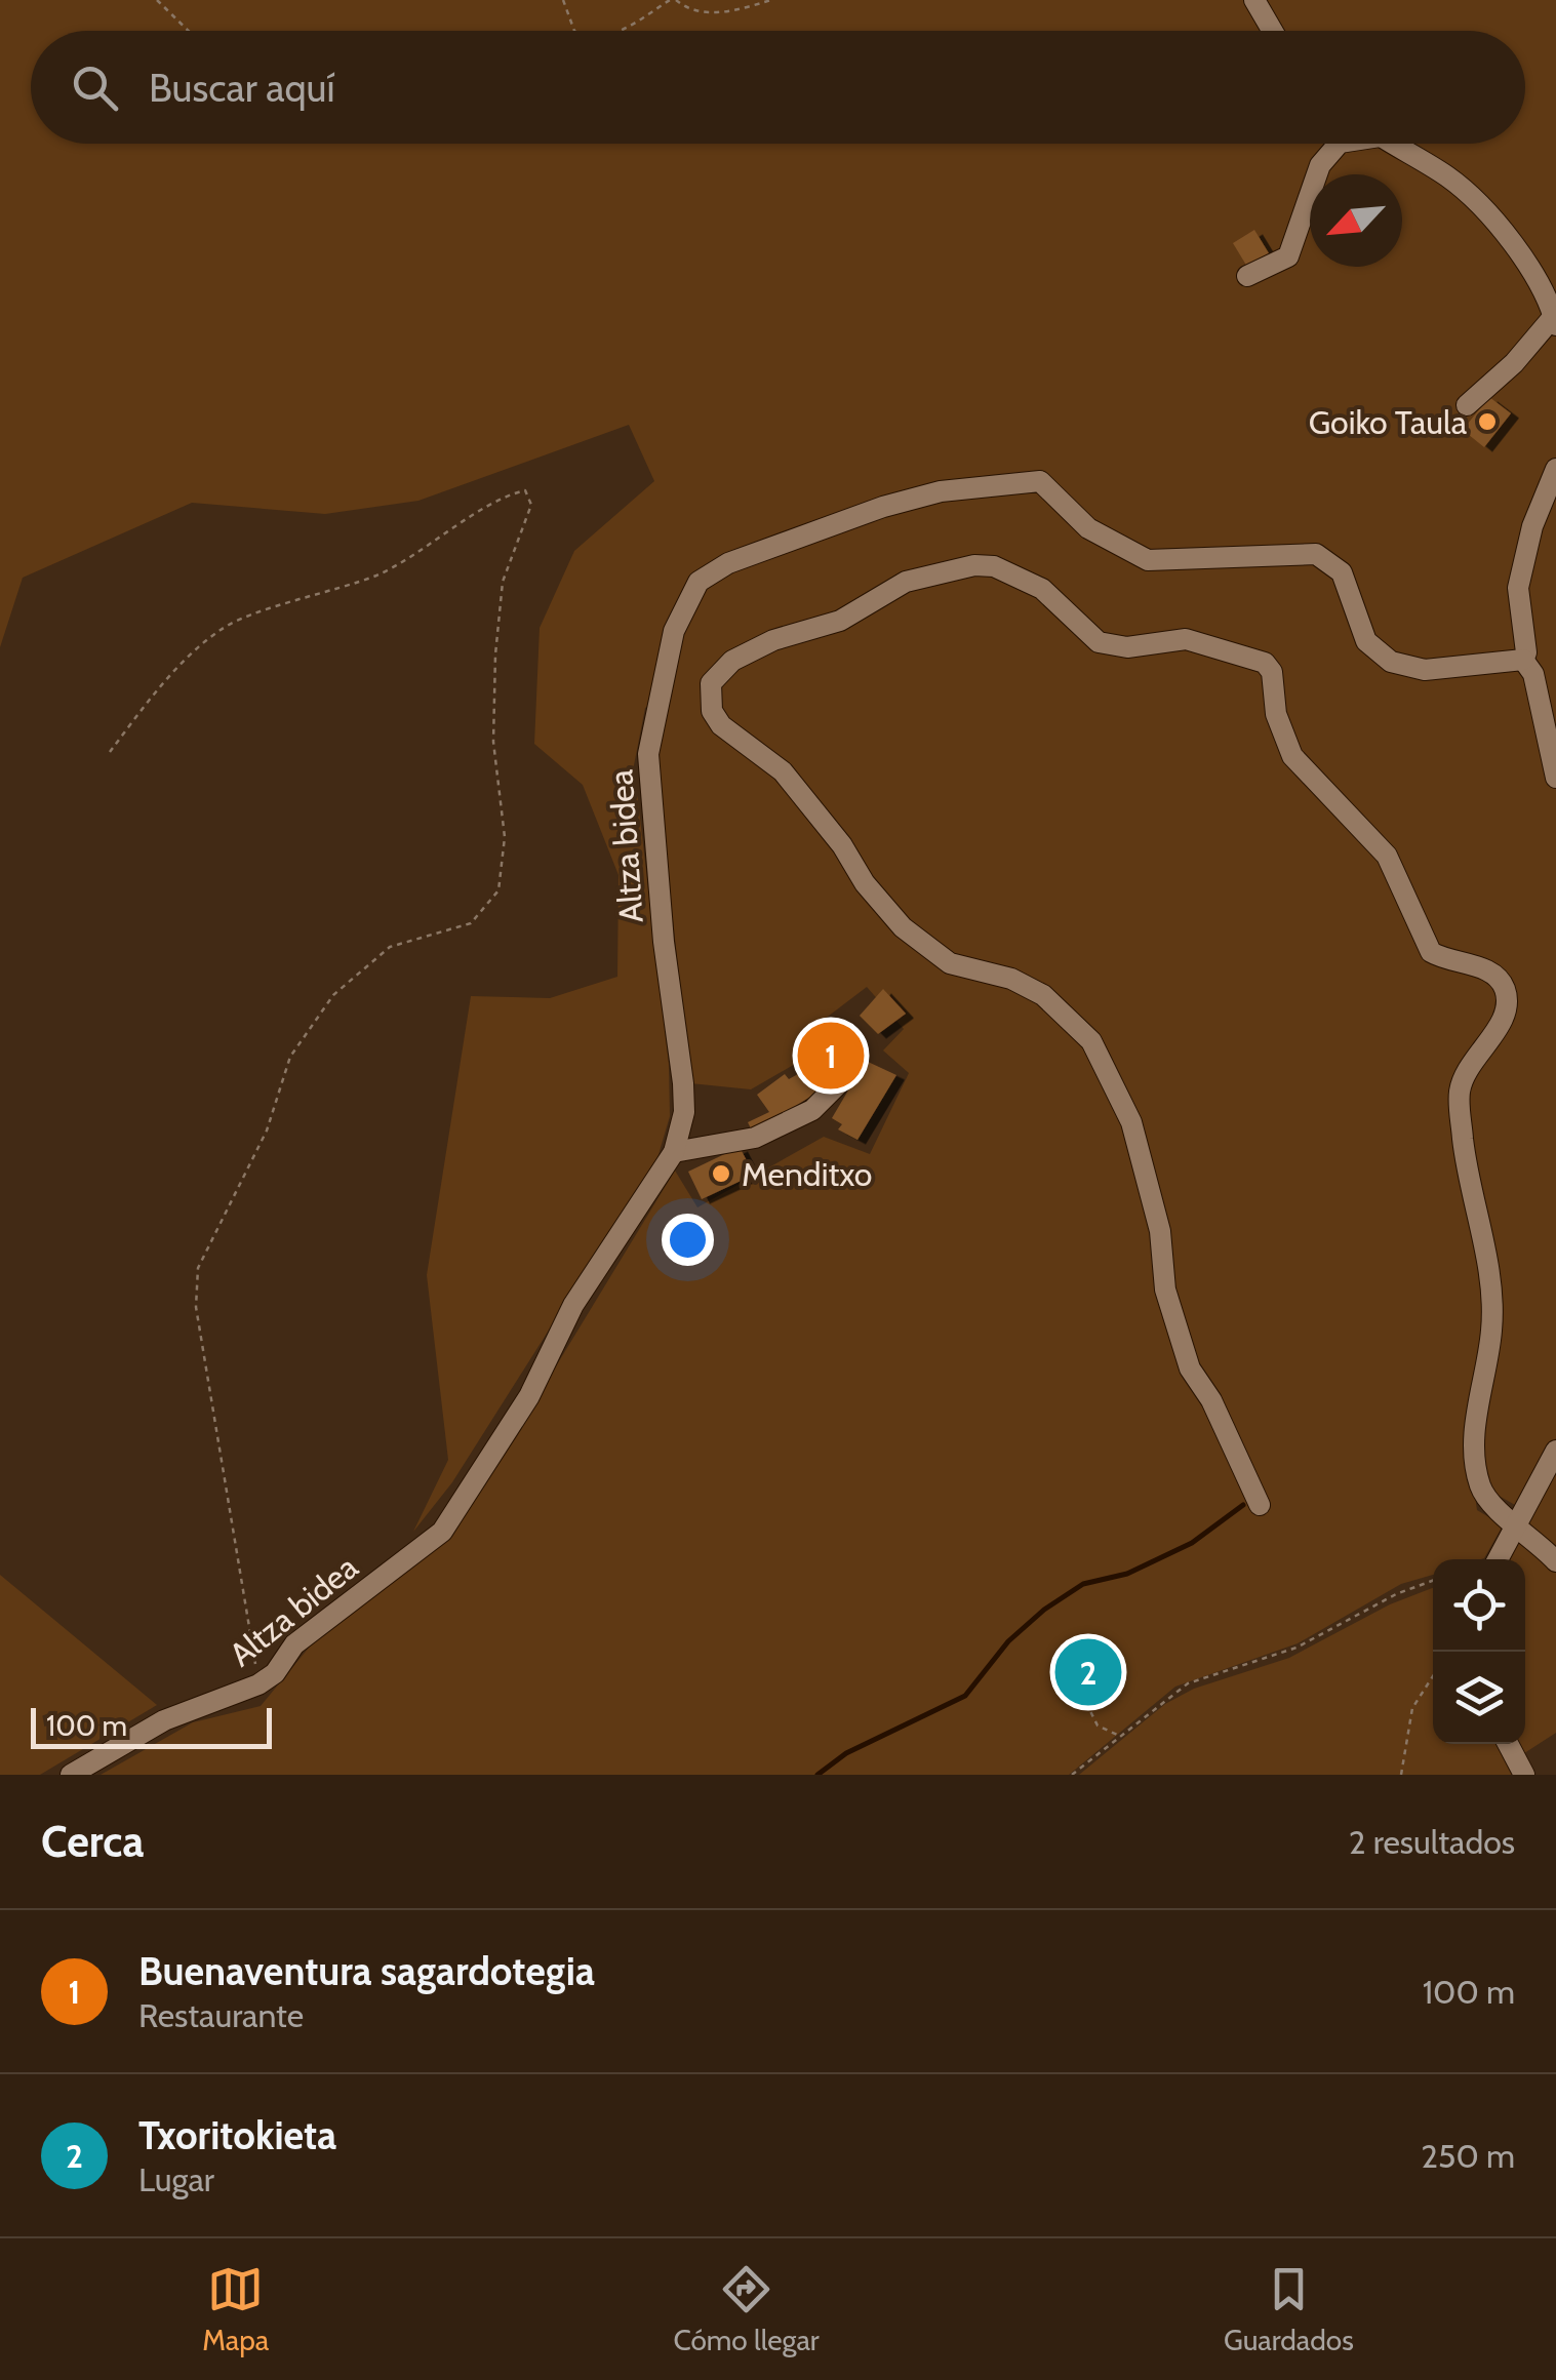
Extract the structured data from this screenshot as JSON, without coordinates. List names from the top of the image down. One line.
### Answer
{"streets":{"street":["Altza bidea"]},"places":["Goiko Taula","Menditxo"],"scale_bar":"100 m","north":"bottom left","page":{"search":"Buscar aquí","pins":["1","2"],"scale":"100 m","heading":["Cerca","2 resultados"],"list":[{"mark":"1","name":"Buenaventura sagardotegia","note":"Restaurante","value":"100 m"},{"mark":"2","name":"Txoritokieta","note":"Lugar","value":"250 m"}],"nav":["Mapa","Cómo llegar","Guardados"]}}
